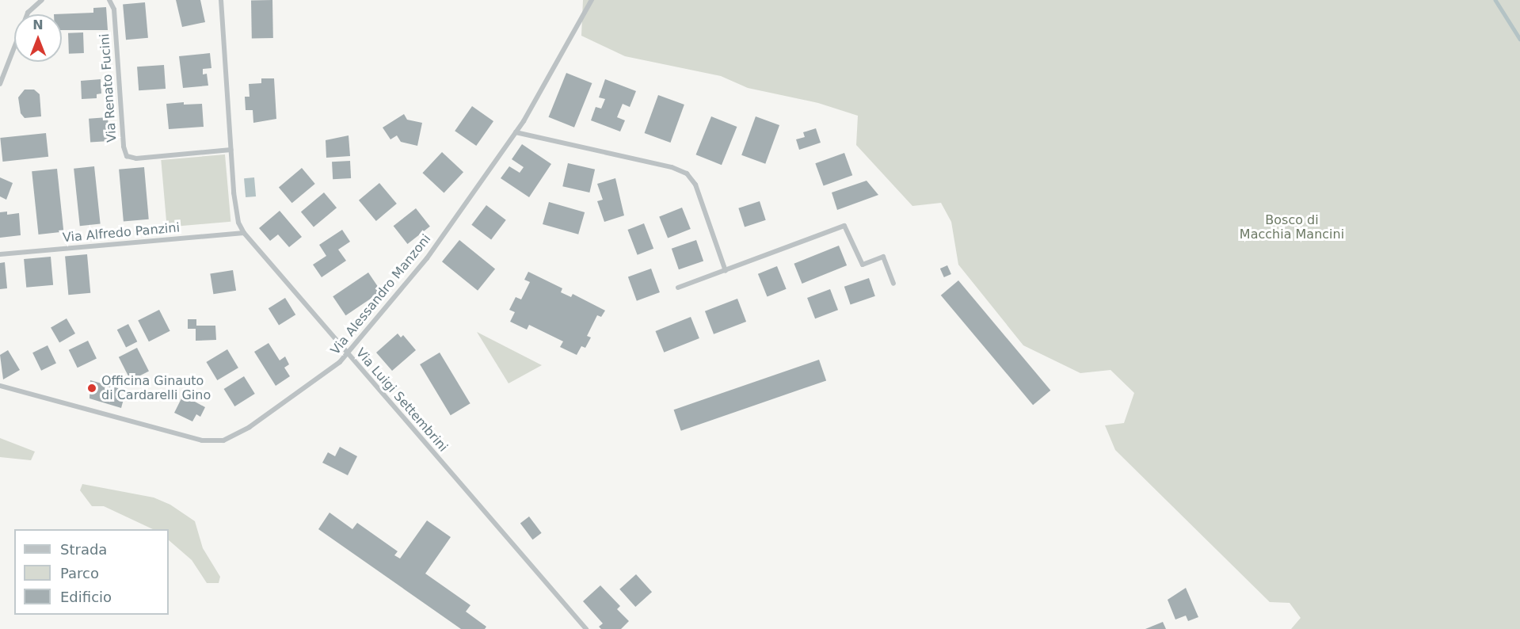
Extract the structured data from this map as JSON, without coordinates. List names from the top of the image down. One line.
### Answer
{"streets":{"street":["Via Renato Fucini","Via Alfredo Panzini","Via Alessandro Manzoni","Via Luigi Settembrini"]},"crossings":[["Via Renato Fucini","Via Luigi Settembrini"],["Via Alfredo Panzini","Via Luigi Settembrini"],["Via Alessandro Manzoni","Via Luigi Settembrini"]],"parks":["Bosco di Macchia Mancini"],"places":["Officina Ginauto di Cardarelli Gino"],"legend":["Strada","Parco","Edificio"],"north":"top"}
